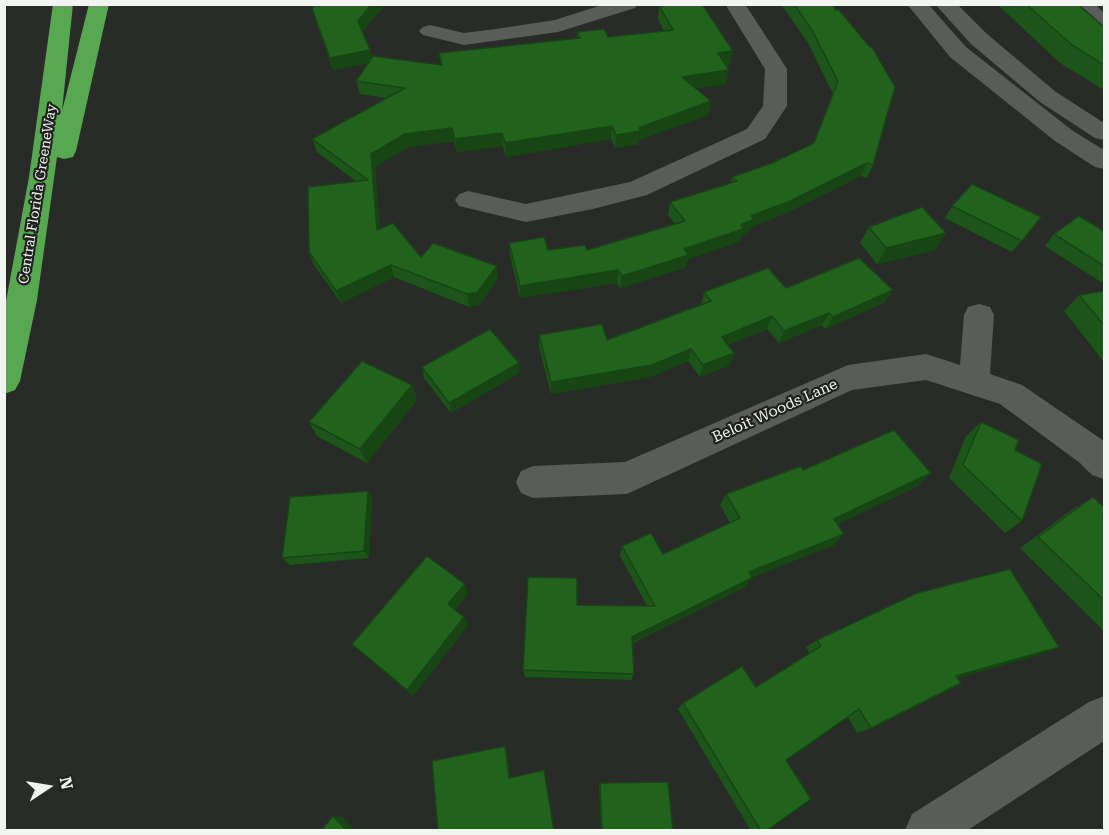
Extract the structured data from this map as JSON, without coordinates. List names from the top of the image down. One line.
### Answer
{"streets":{"highway":["Central Florida GreeneWay"],"street":["Beloit Woods Lane"]},"north":"right"}
